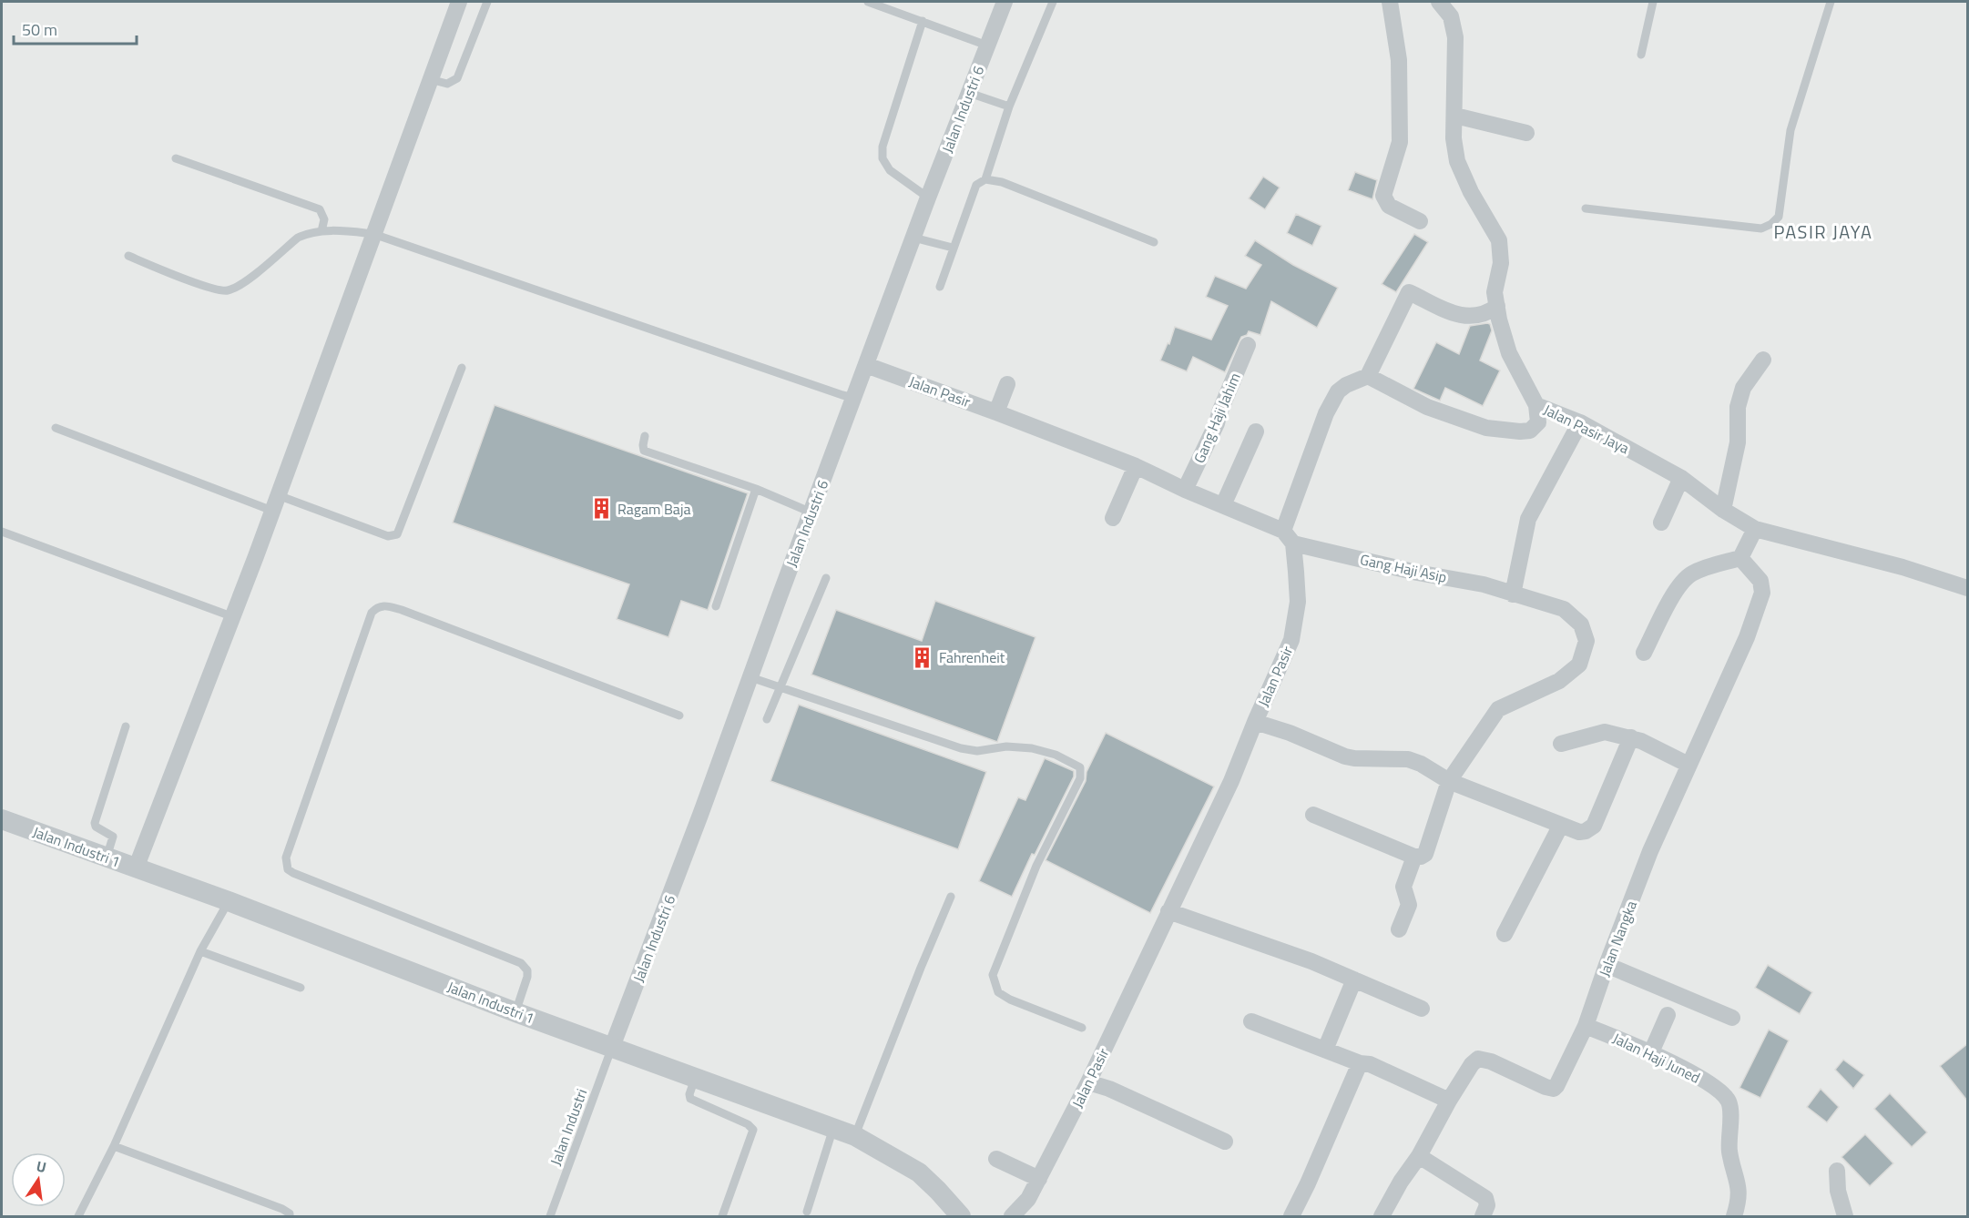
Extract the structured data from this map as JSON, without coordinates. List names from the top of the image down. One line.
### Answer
{"streets":{"street":["Jalan Industri 6","Jalan Pasir","Gang Haji Jahim","Jalan Pasir Jaya","Gang Haji Asip","Jalan Industri 1","Jalan Nangka","Jalan Haji Juned"],"lane":["Jalan Industri"]},"crossings":[["Jalan Industri 6","Jalan Pasir"],["Jalan Industri 6","Jalan Industri 1"],["Jalan Industri 6","Jalan Industri"],["Jalan Pasir","Gang Haji Jahim"],["Jalan Pasir","Gang Haji Asip"],["Jalan Industri 1","Jalan Industri"],["Jalan Nangka","Jalan Haji Juned"]],"districts":["PASIR JAYA"],"places":{"building":["Ragam Baja","Fahrenheit"]},"scale_bar":"50 m","north":"top"}
